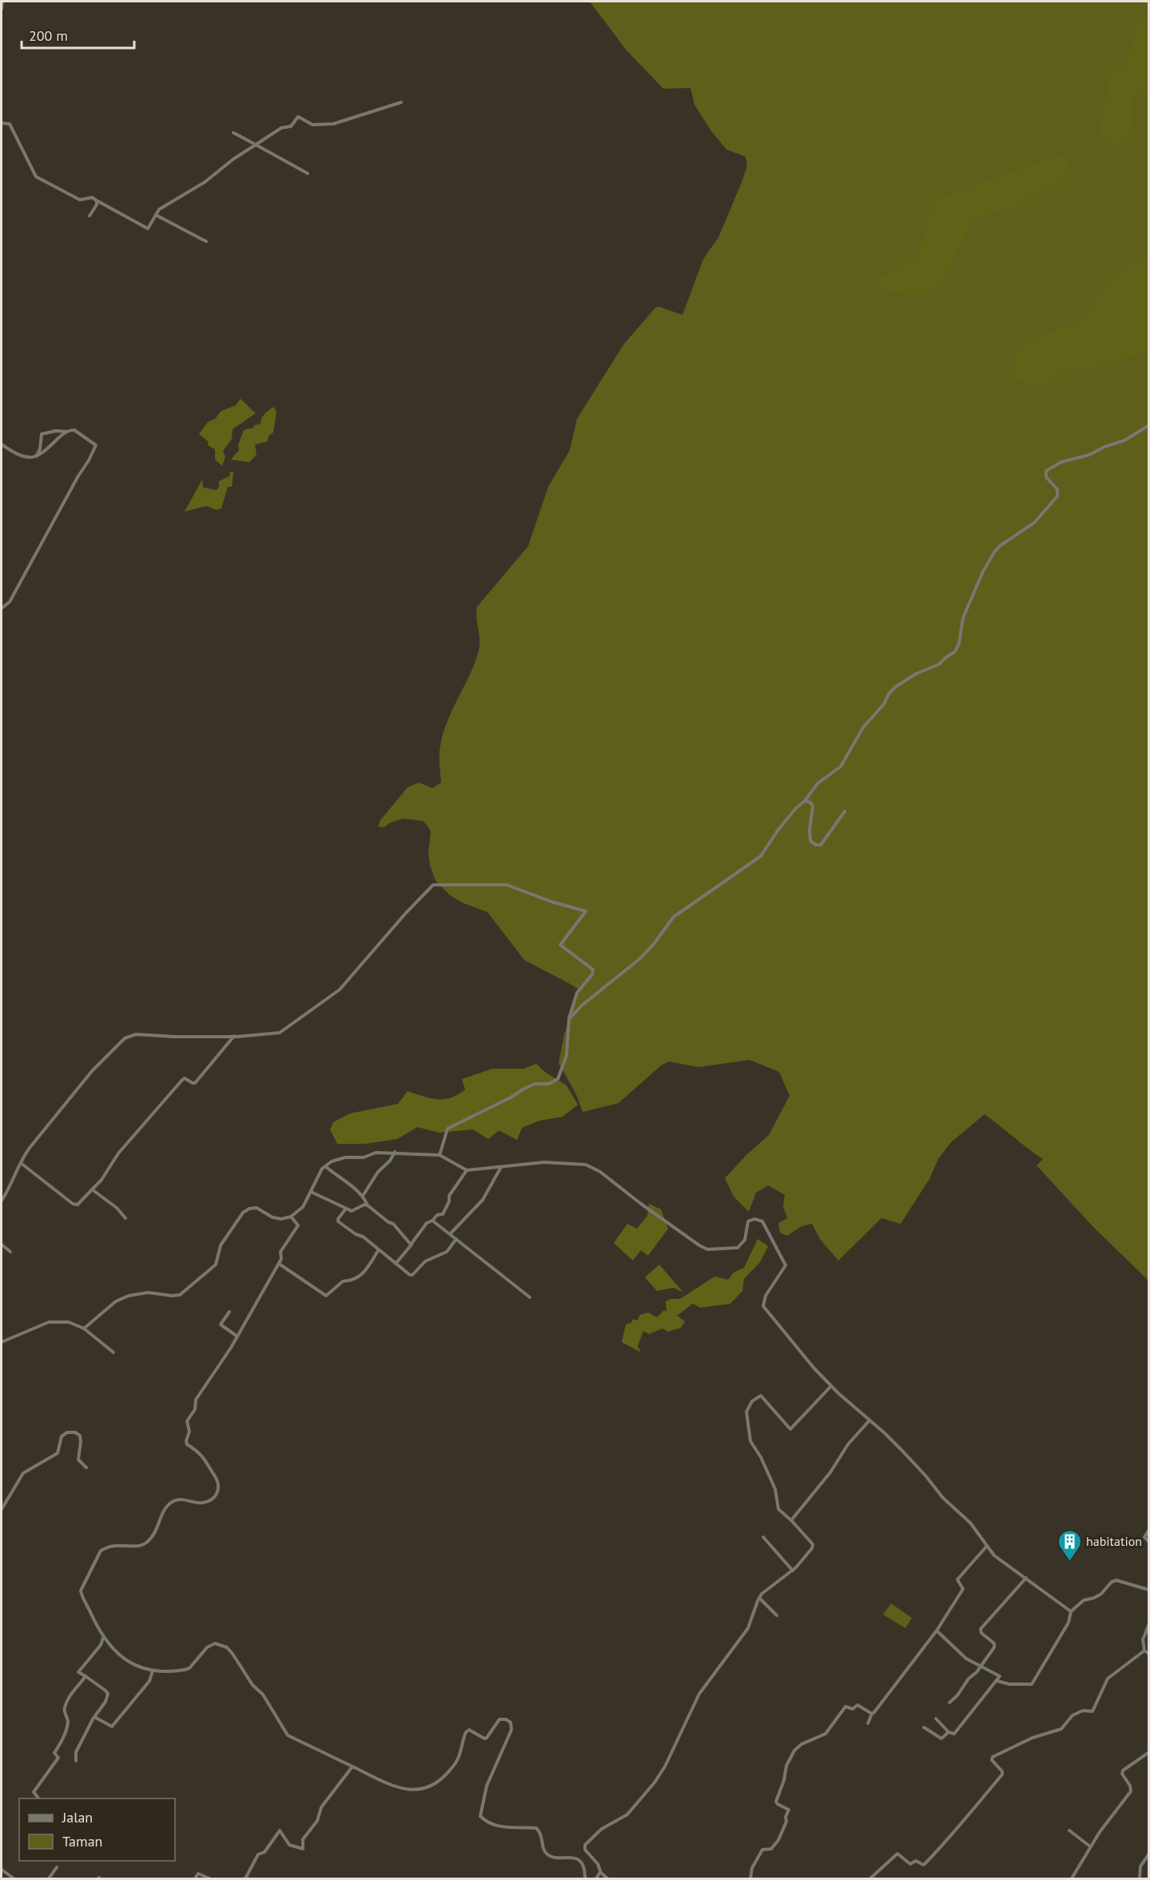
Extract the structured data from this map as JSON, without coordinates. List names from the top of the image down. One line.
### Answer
{"places":{"building":["habitation"]},"legend":["Jalan","Taman"],"scale_bar":"200 m"}
